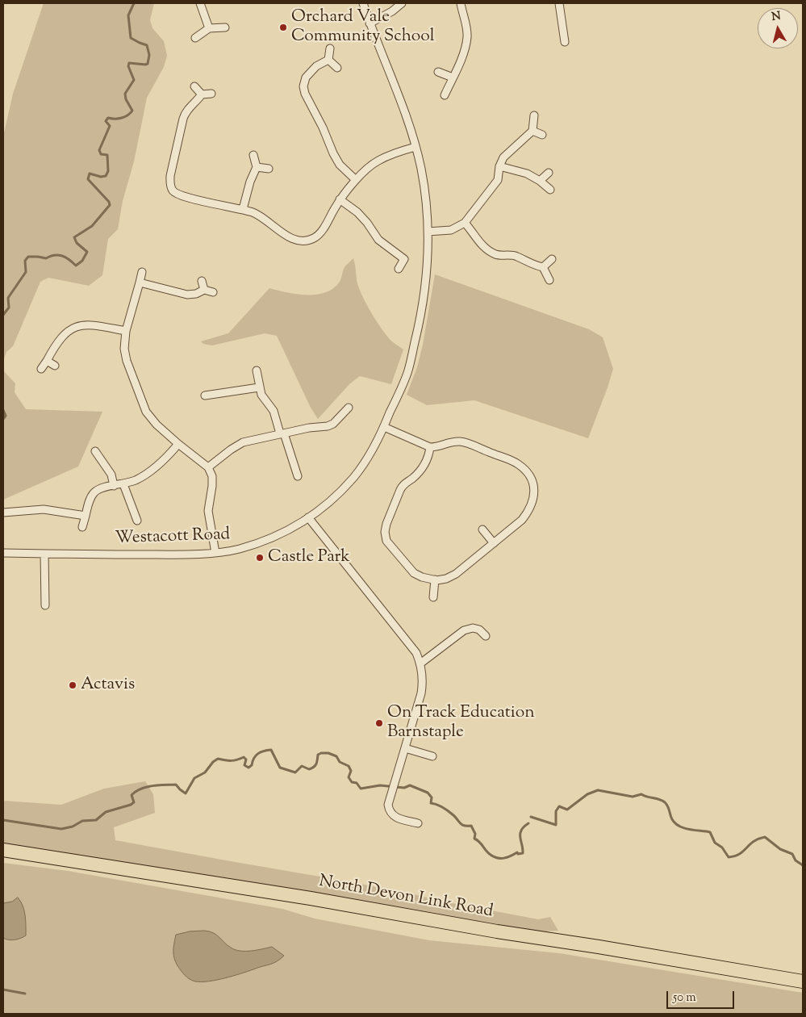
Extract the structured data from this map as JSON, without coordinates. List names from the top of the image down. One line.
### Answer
{"streets":{"highway":["North Devon Link Road"],"street":["Westacott Road"]},"places":["Orchard Vale Community School","Castle Park","Actavis","On Track Education Barnstaple"],"scale_bar":"50 m","north":"top"}
